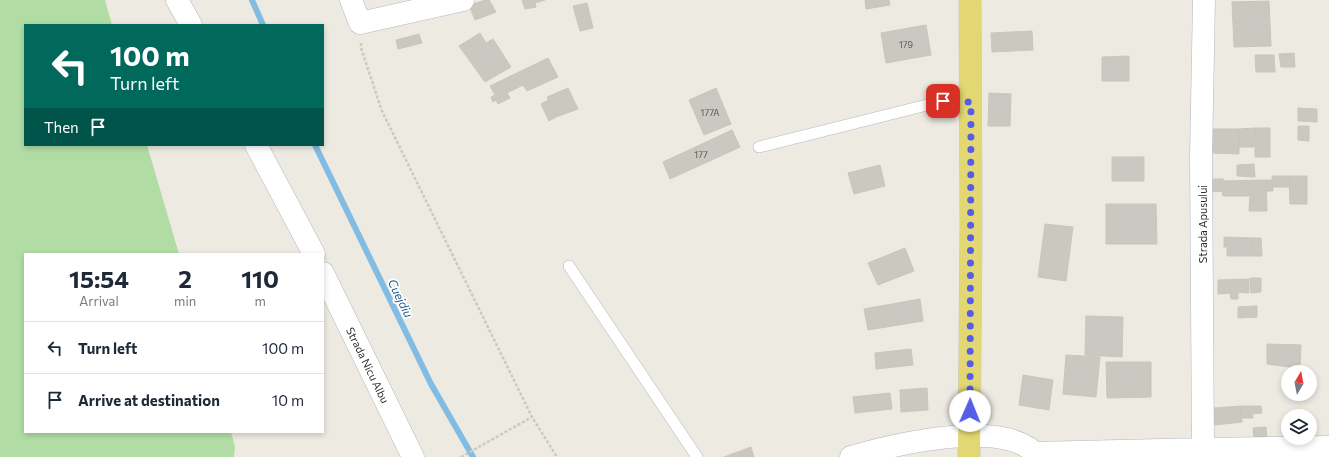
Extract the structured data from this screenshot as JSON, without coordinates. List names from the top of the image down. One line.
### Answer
{"streets":{"street":["Strada Apusului","Strada Nicu Albu"]},"water":["Cuejdiu"],"house_numbers":["179","177A","177"],"north":"top","page":{"turn":["100 m","Turn left"],"then":"Then","eta":["15:54","Arrival","2","min","110","m"],"list":[{"name":"Turn left","value":"100 m"},{"name":"Arrive at destination","value":"10 m"}]}}
